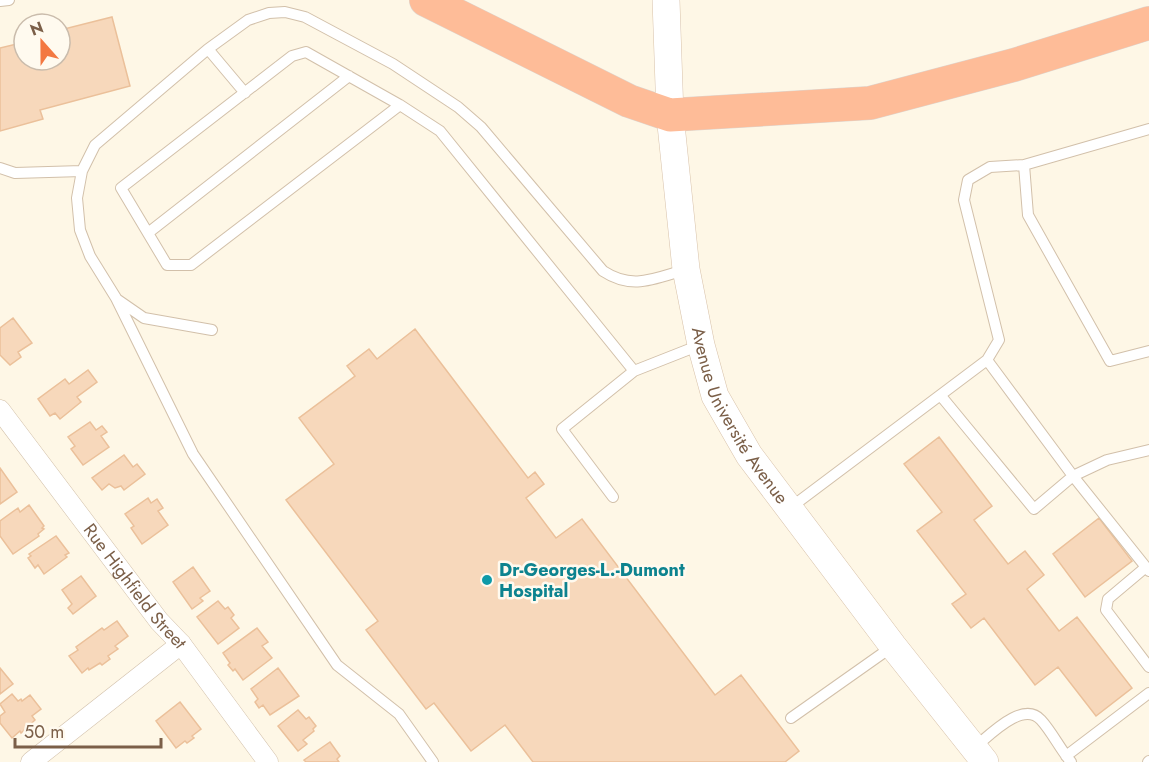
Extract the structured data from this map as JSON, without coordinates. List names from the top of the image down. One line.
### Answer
{"streets":{"street":["Avenue Université Avenue","Rue Highfield Street"]},"places":["Dr-Georges-L.-Dumont Hospital"],"scale_bar":"50 m","north":"top"}
